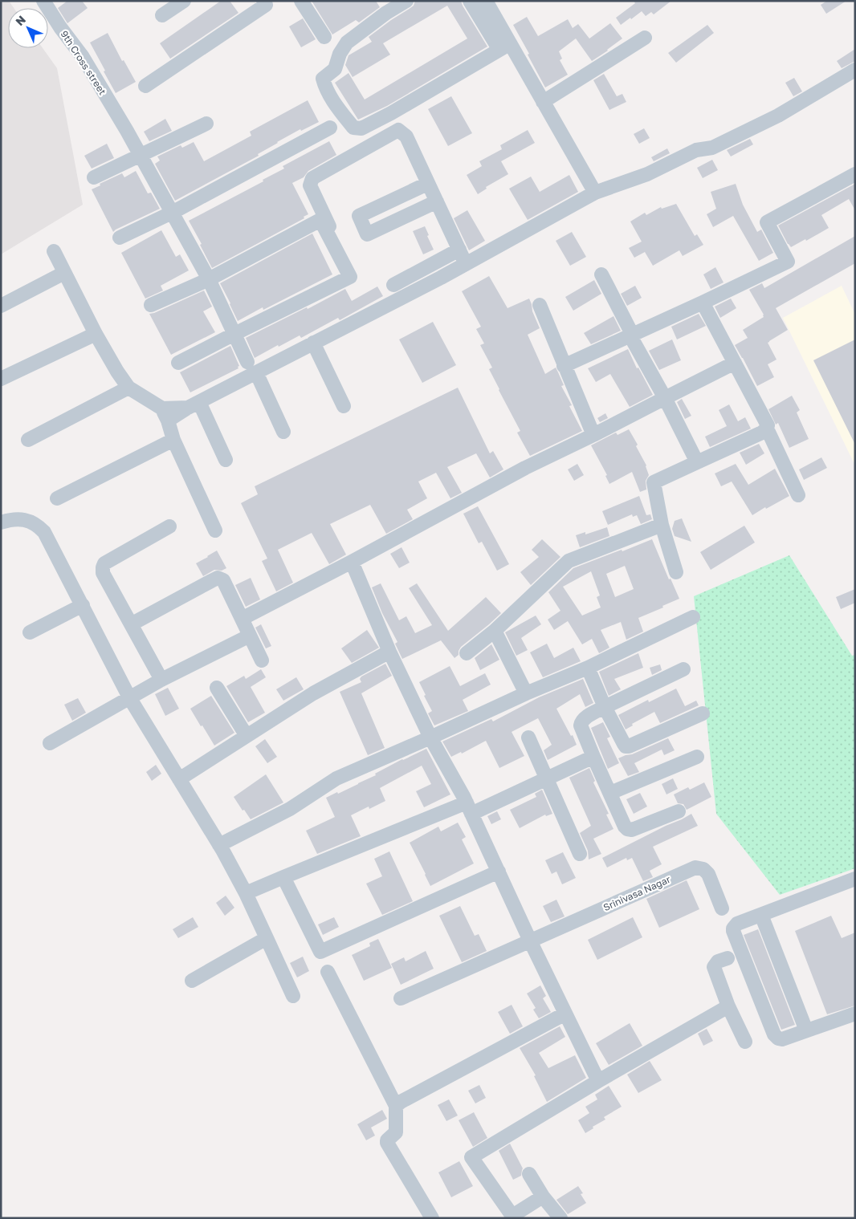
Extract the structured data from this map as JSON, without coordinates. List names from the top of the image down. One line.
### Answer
{"streets":{"street":["9th Cross street","Srinivasa Nagar"]},"north":"top left"}
